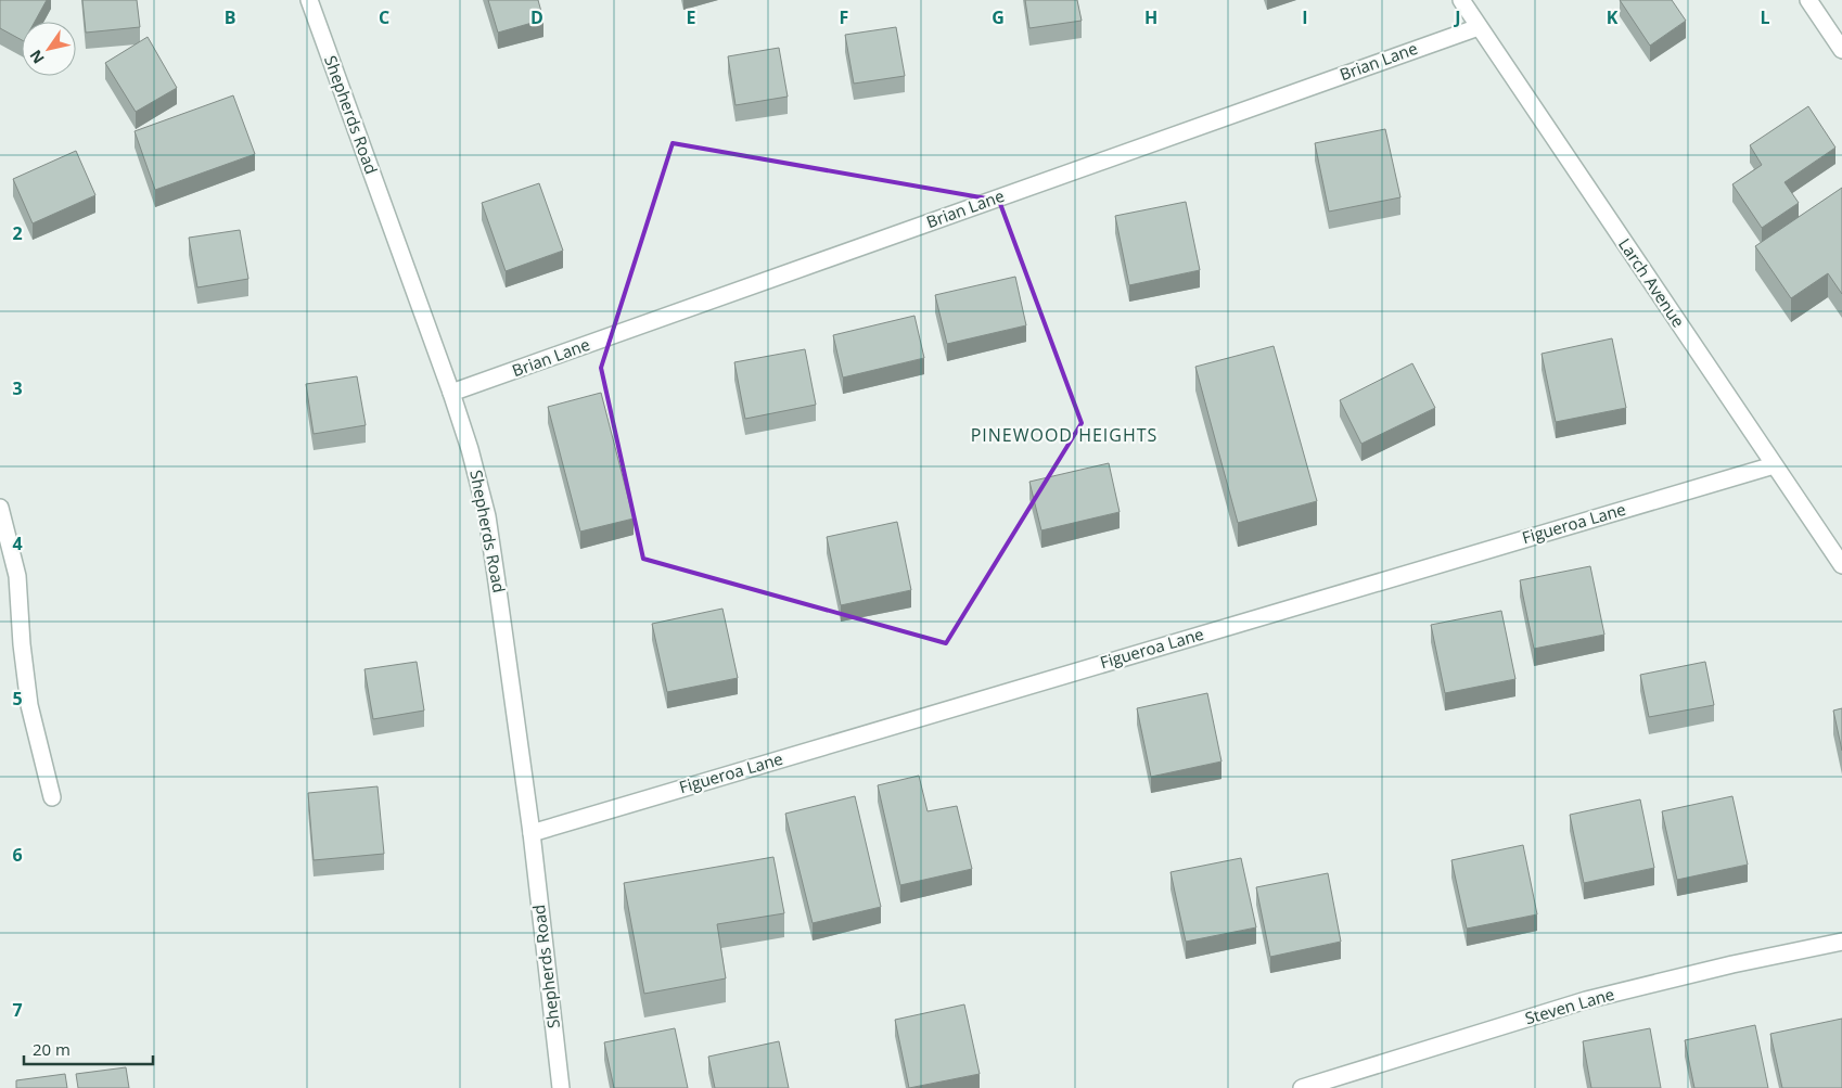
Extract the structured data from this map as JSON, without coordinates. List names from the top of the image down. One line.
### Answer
{"streets":{"street":["Brian Lane","Shepherds Road","Larch Avenue","Figueroa Lane","Steven Lane"]},"crossings":[["Brian Lane","Shepherds Road"],["Brian Lane","Larch Avenue"],["Shepherds Road","Figueroa Lane"],["Larch Avenue","Figueroa Lane"]],"districts":["PINEWOOD HEIGHTS"],"scale_bar":"20 m","north":"bottom left","grid":{"columns":["B","C","D","E","F","G","H","I","J","K","L"],"rows":["2","3","4","5","6","7"]}}
